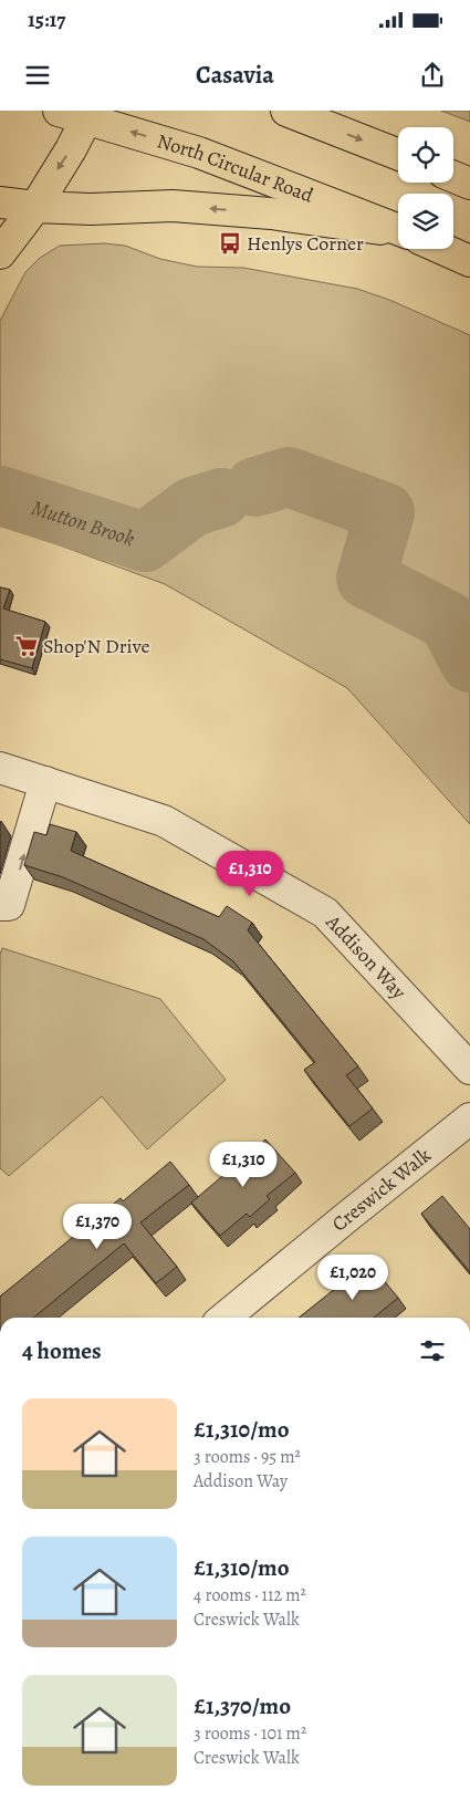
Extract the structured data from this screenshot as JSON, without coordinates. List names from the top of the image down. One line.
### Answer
{"streets":{"main road":["North Circular Road"],"street":["Addison Way","Creswick Walk"]},"water":["Mutton Brook"],"places":{"bus stop":["Henlys Corner"],"supermarket":["Shop'N Drive"]},"page":{"status":"15:17","header":"Casavia","price":["£1,310","£1,310","£1,370","£1,020"],"heading":"4 homes","list":[{"name":"£1,310/mo","note":"3 rooms · 95 m² · Addison Way"},{"name":"£1,310/mo","note":"4 rooms · 112 m² · Creswick Walk"},{"name":"£1,370/mo","note":"3 rooms · 101 m² · Creswick Walk"}]}}
